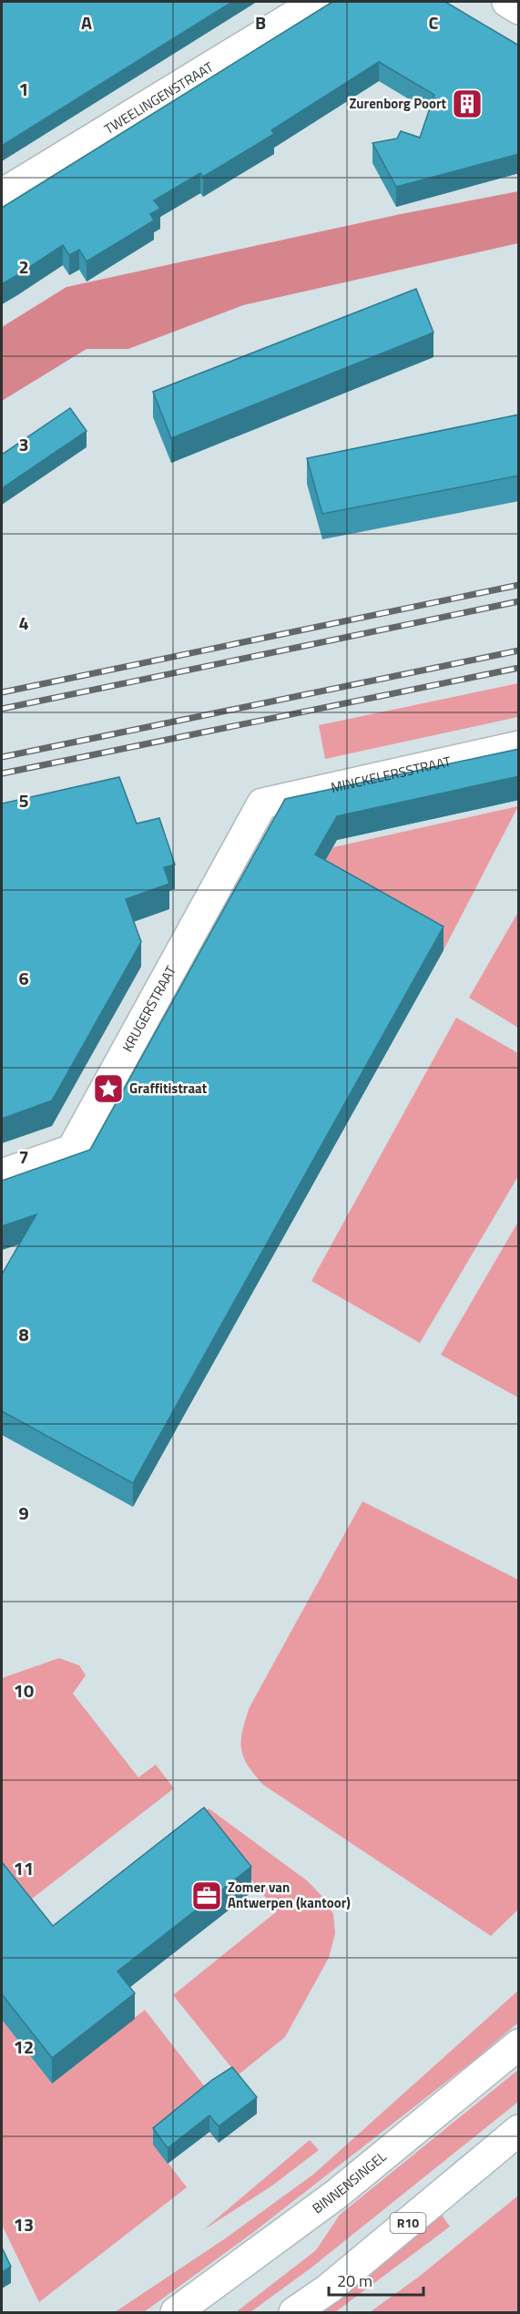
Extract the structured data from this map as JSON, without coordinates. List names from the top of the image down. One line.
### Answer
{"streets":{"street":["TWEELINGENSTRAAT","MINCKELERSSTRAAT","KRUGERSTRAAT","BINNENSINGEL","R10"]},"crossings":[["MINCKELERSSTRAAT","KRUGERSTRAAT"]],"places":{"building":["Zurenborg Poort"],"place":["Graffitistraat"],"office":["Zomer van Antwerpen (kantoor)"]},"scale_bar":"20 m","grid":{"columns":["A","B","C"],"rows":["1","2","3","4","5","6","7","8","9","10","11","12","13"]}}
